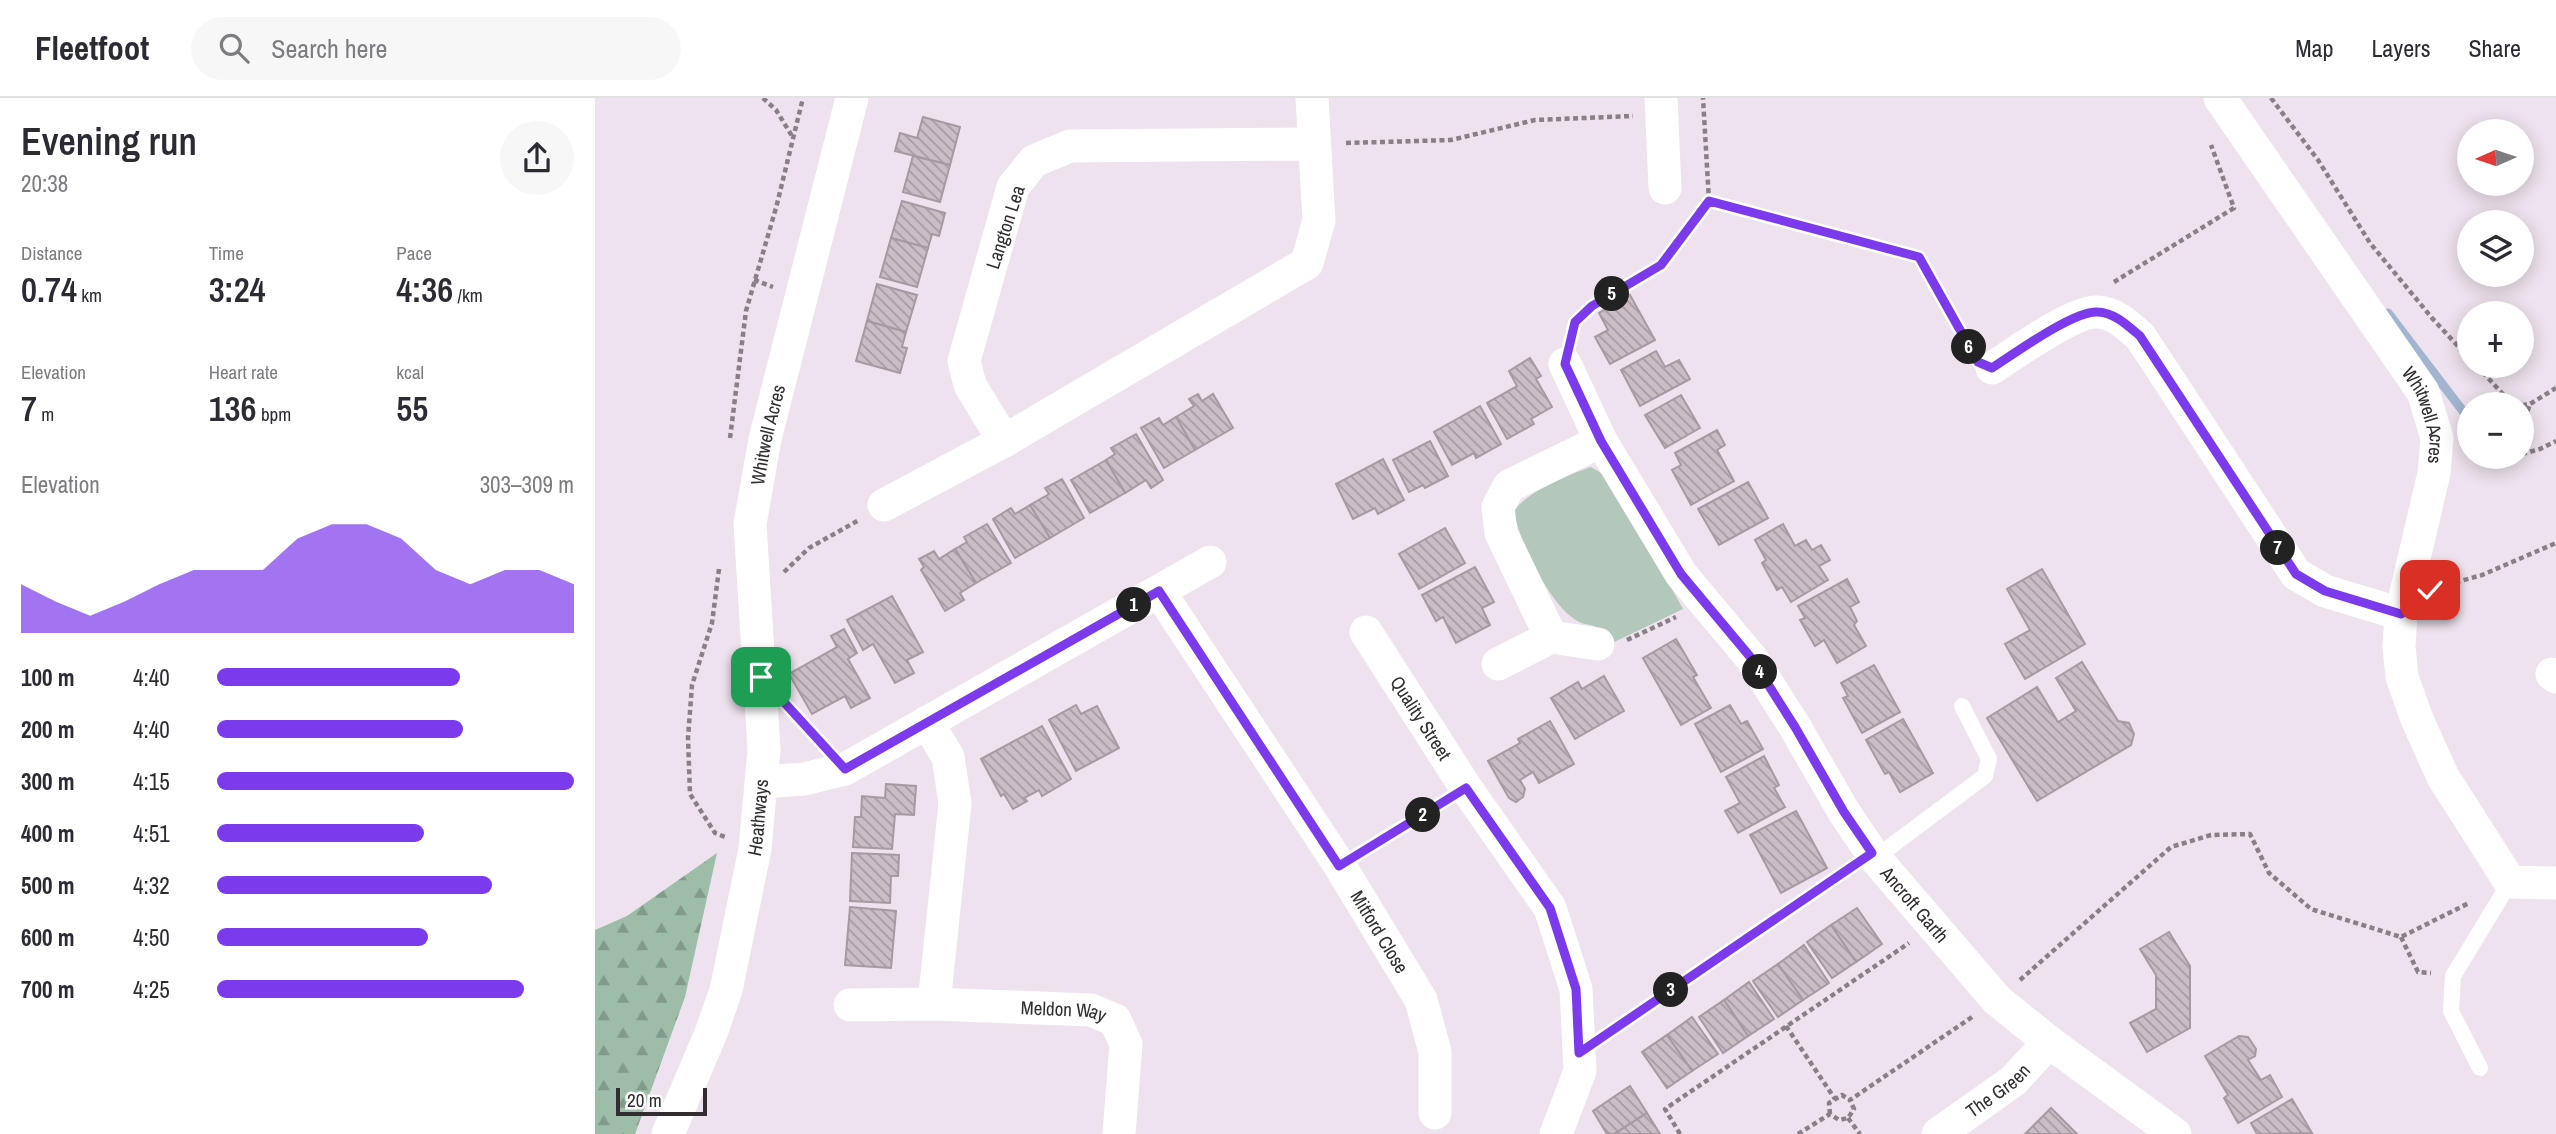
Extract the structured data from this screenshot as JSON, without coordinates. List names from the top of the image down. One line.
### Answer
{"streets":{"street":["Langton Lea","Whitwell Acres","Quality Street","Heathways","Ancroft Garth","Mitford Close","Meldon Way","The Green"]},"crossings":[["Whitwell Acres","Heathways"],["Heathways","Mitford Close"],["Ancroft Garth","The Green"]],"scale_bar":"20 m","north":"left","page":{"header":"Fleetfoot","search":"Search here","nav":["Map","Layers","Share"],"heading":["Evening run","20:38"],"map_buttons":["+","−"],"stats":[["Distance","0.74 km"],["Time","3:24"],["Pace","4:36 /km"],["Elevation","7 m"],["Heart rate","136 bpm"],["kcal","55"]],"pins":["5","6","7","1","4","2","3"],"chart":["Elevation","303–309 m"],"list":[{"name":"100 m","note":"4:40"},{"name":"200 m","note":"4:40"},{"name":"300 m","note":"4:15"},{"name":"400 m","note":"4:51"},{"name":"500 m","note":"4:32"},{"name":"600 m","note":"4:50"},{"name":"700 m","note":"4:25"}],"scale":"20 m"}}
